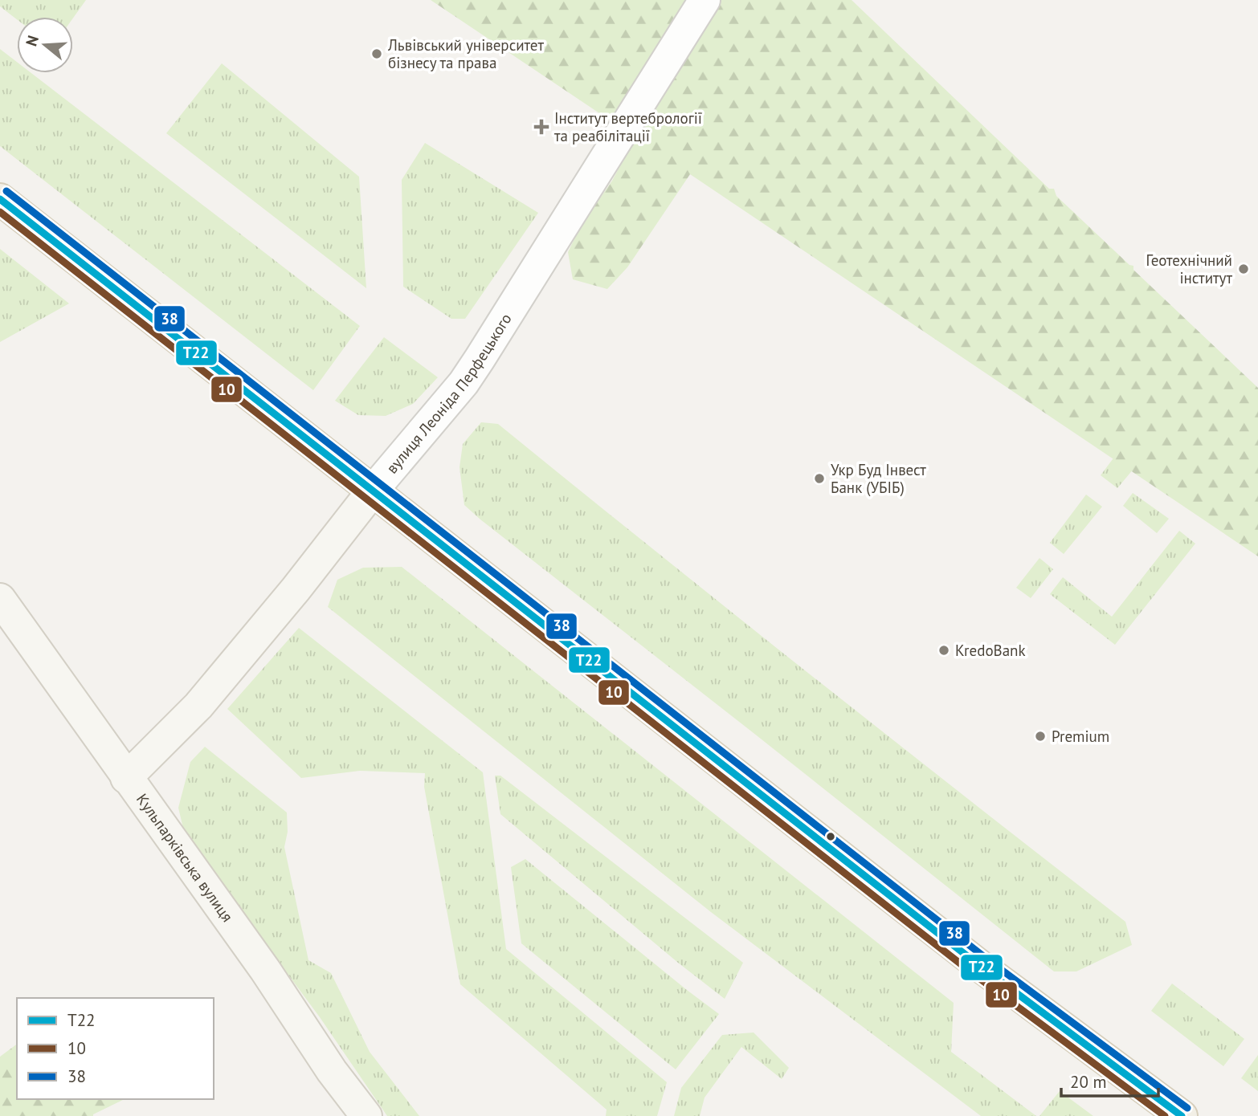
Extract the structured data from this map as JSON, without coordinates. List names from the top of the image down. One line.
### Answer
{"streets":{"street":["вулиця Леоніда Перфецького","Кульпарківська вулиця"]},"crossings":[["вулиця Леоніда Перфецького","Кульпарківська вулиця"]],"places":{"other":["Львівський університет бізнесу та права","Геотехнічний інститут","Укр Буд Інвест Банк (УБІБ)","KredoBank","Premium"],"health":["Інститут вертебрології та реабілітації"]},"lines":["transit line 38","transit line Т22","transit line 10"],"legend":["Т22","10","38"],"scale_bar":"20 m","north":"left"}
